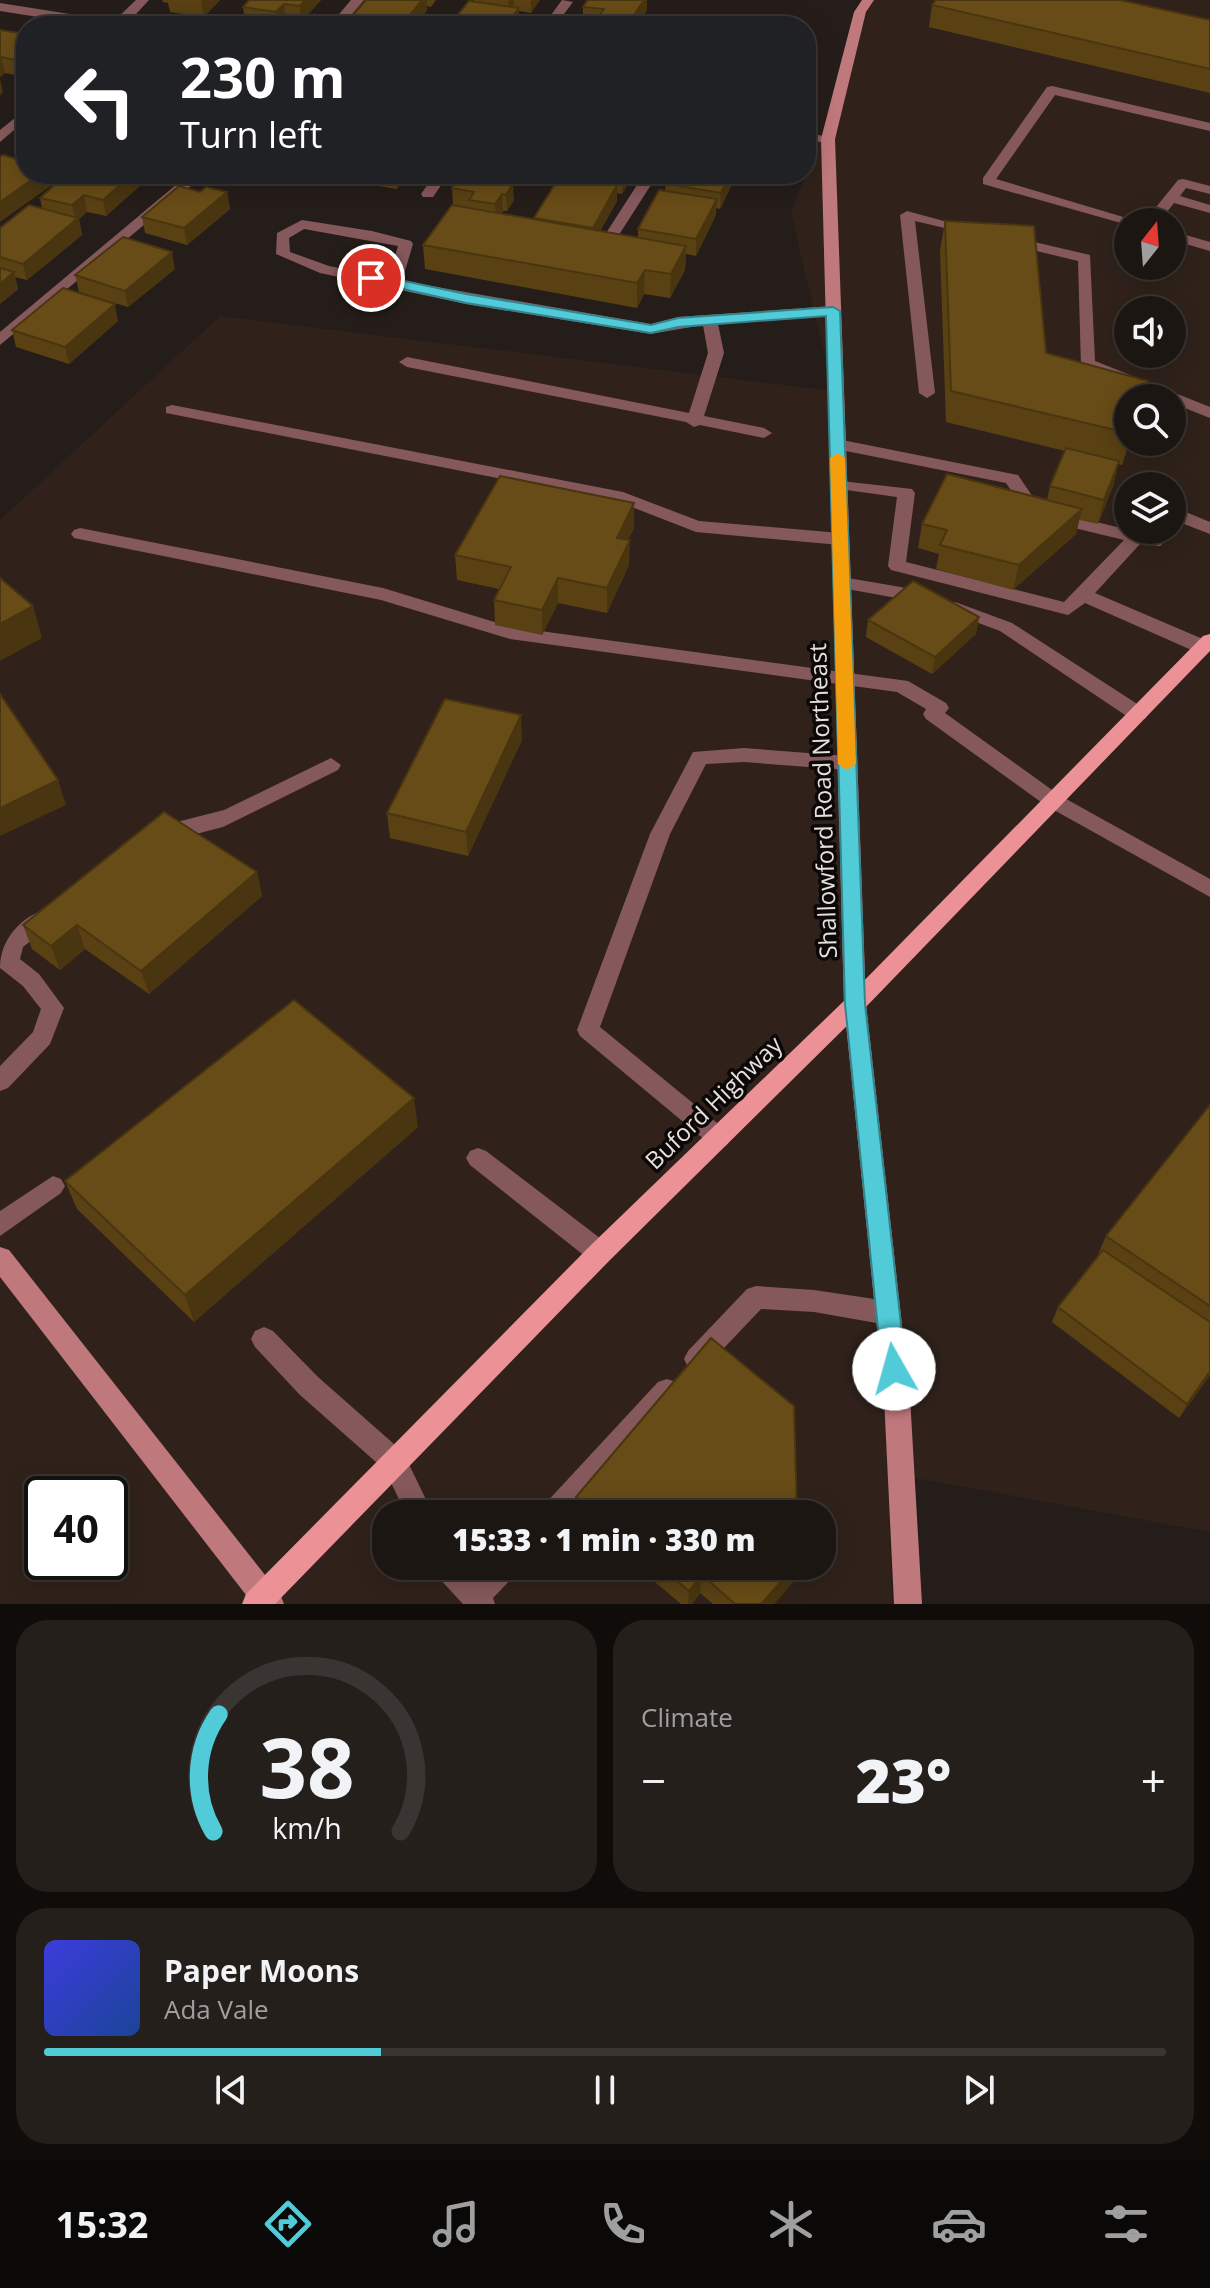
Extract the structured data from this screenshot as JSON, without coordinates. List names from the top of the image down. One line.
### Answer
{"streets":{"main road":["Buford Highway"],"street":["Shallowford Road Northeast"]},"crossings":[["Shallowford Road Northeast","Buford Highway"]],"north":"top","page":{"turn":["230 m","Turn left"],"limit":"40","trip":"15:33 · 1 min · 330 m","tile":"Climate","heat":["−","23°","+"],"song":["Paper Moons","Ada Vale"],"tabs":"15:32","gauge":["38","km/h"]}}
